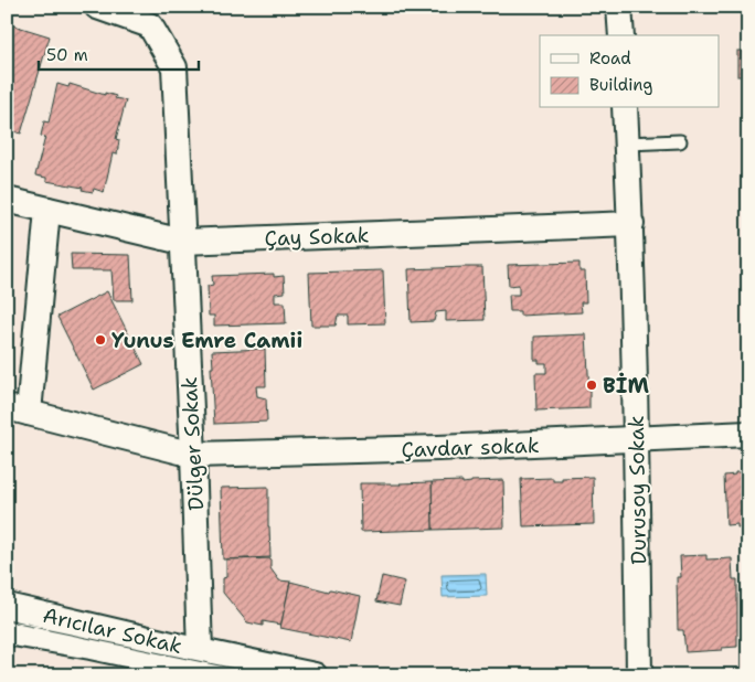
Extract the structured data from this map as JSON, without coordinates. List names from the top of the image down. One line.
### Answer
{"streets":{"street":["Çay Sokak","Dülger Sokak","Çavdar sokak","Durusoy Sokak","Arıcılar Sokak"]},"crossings":[["Çay Sokak","Dülger Sokak"],["Çay Sokak","Durusoy Sokak"],["Dülger Sokak","Çavdar sokak"],["Dülger Sokak","Arıcılar Sokak"],["Çavdar sokak","Durusoy Sokak"]],"places":["Yunus Emre Camii","BİM"],"legend":["Road","Building"],"scale_bar":"50 m"}
